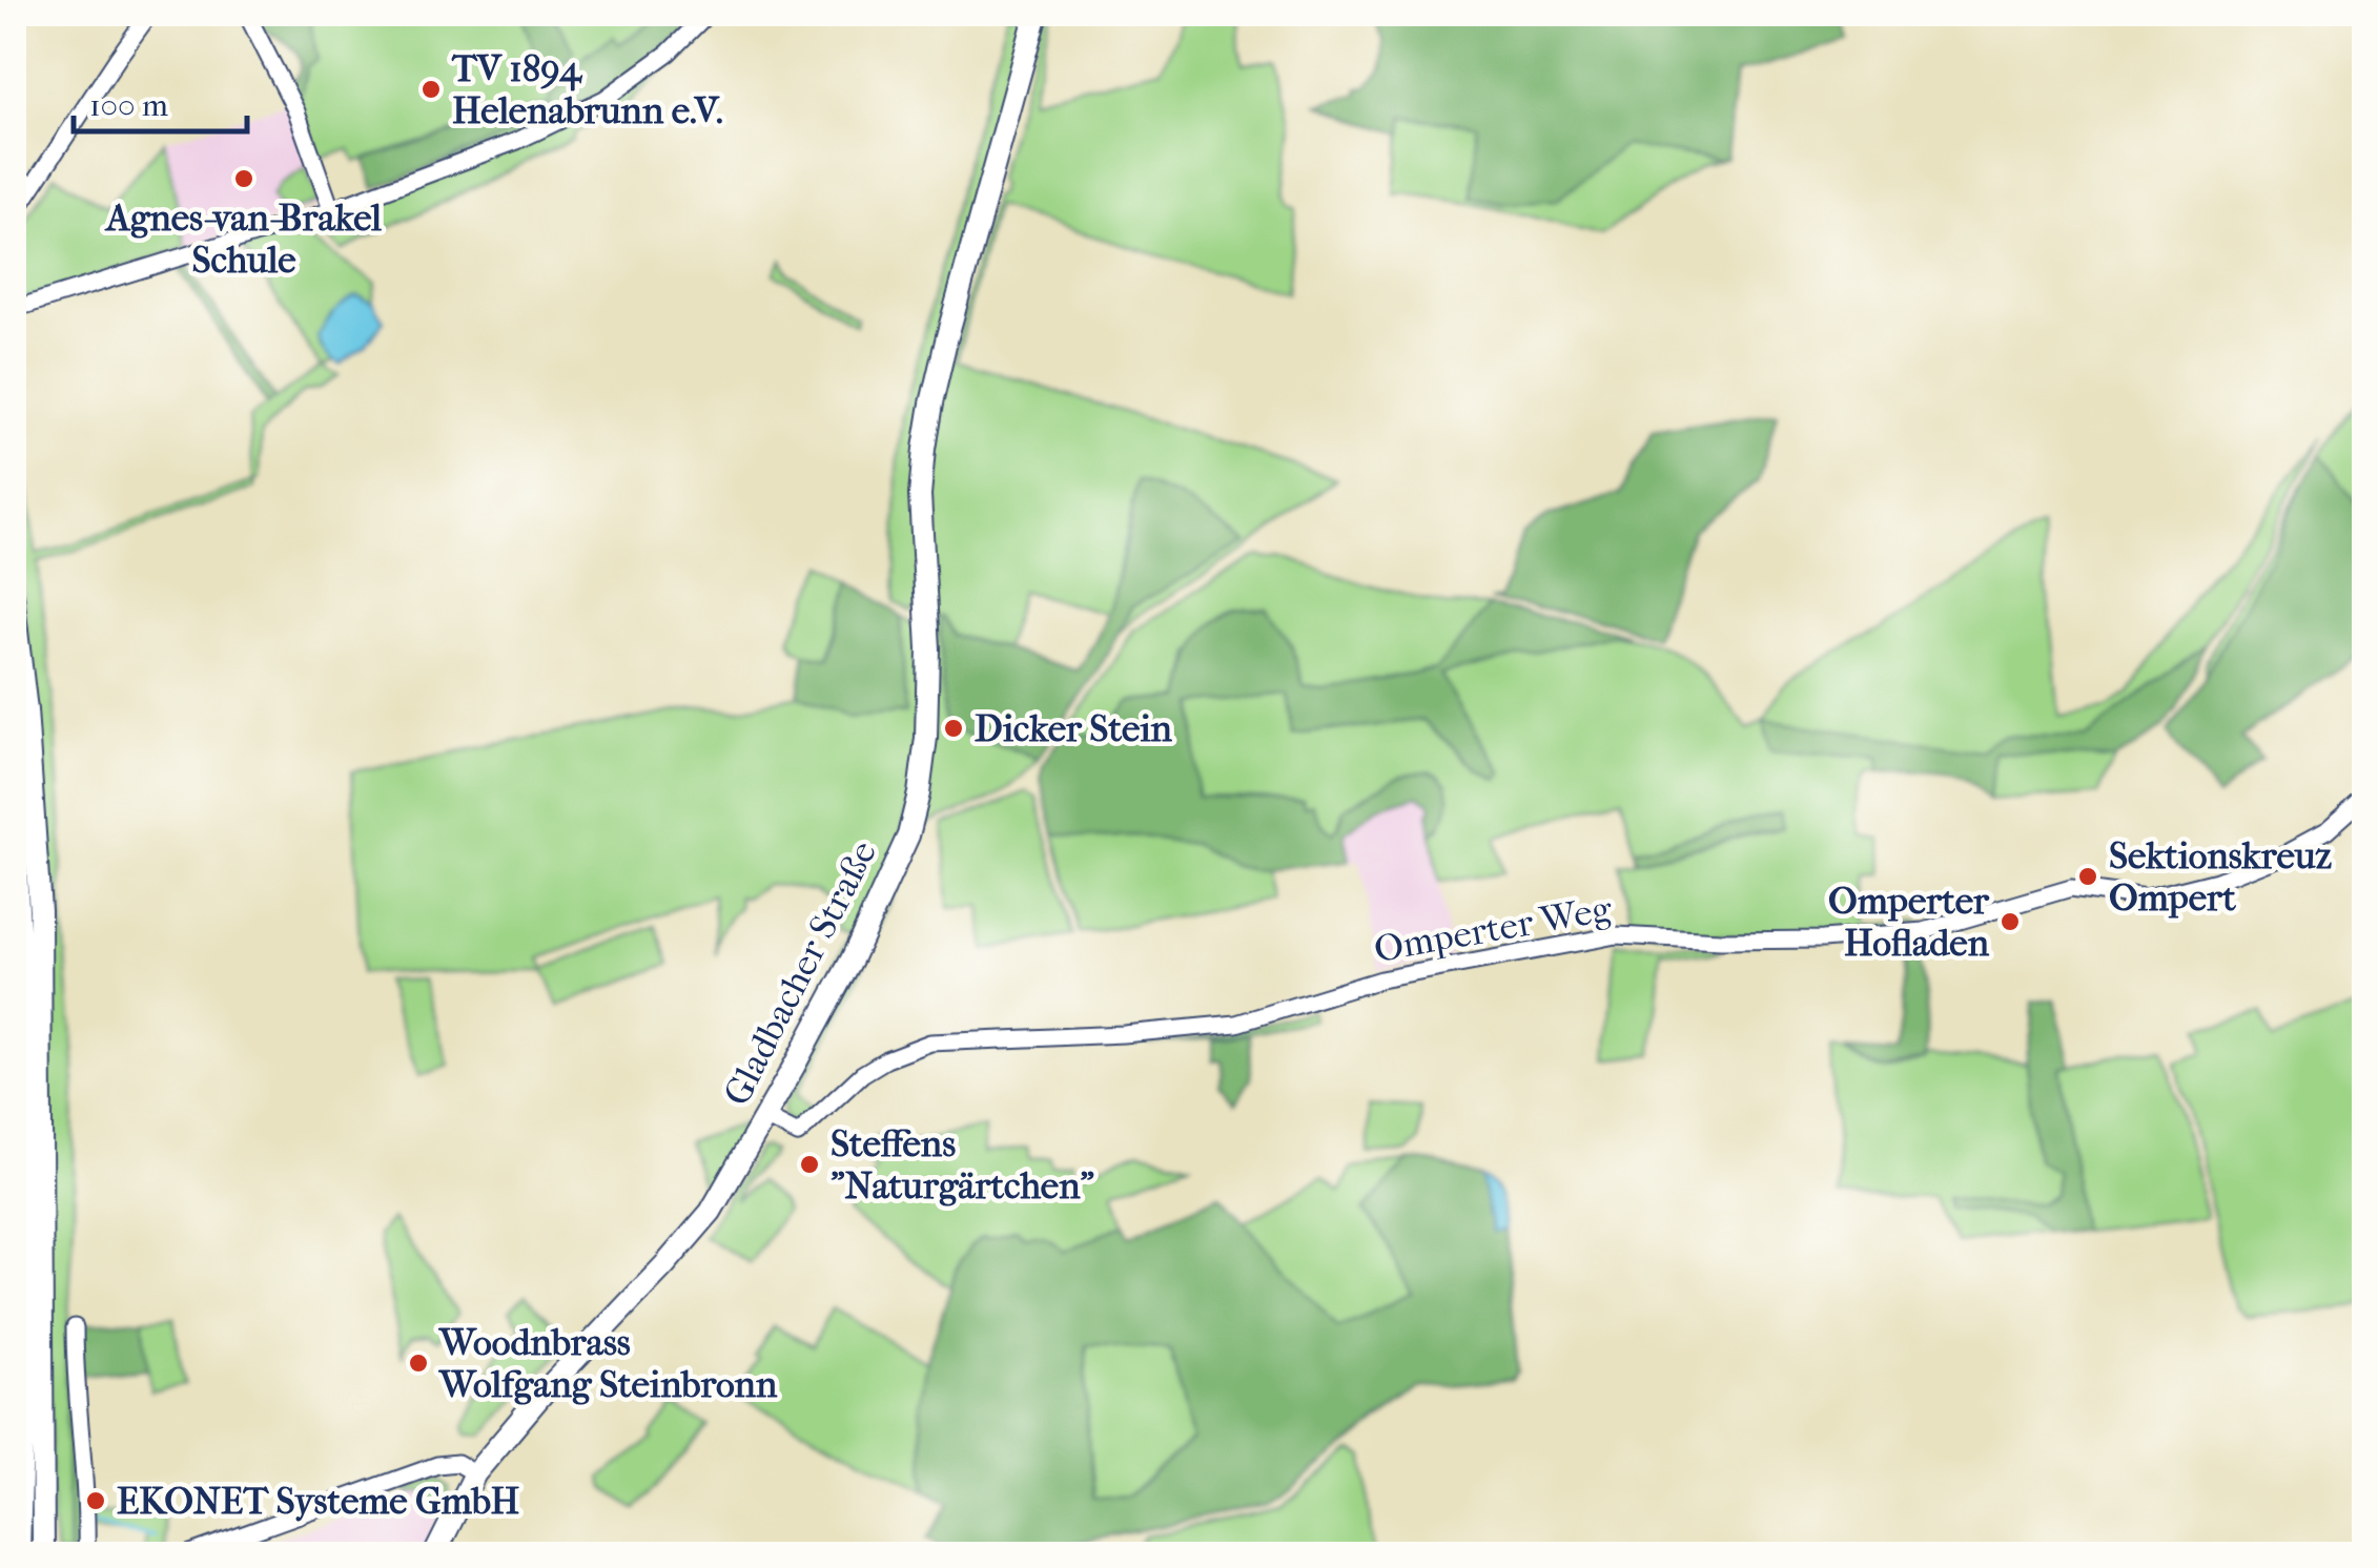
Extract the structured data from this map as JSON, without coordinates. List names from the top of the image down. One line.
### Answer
{"streets":{"main road":["Gladbacher Straße"],"street":["Omperter Weg"]},"crossings":[["Omperter Weg","Gladbacher Straße"]],"places":["TV 1894 Helenabrunn e.V.","Agnes-van-Brakel Schule","Dicker Stein","Sektionskreuz Ompert","Omperter Hofladen","Steffens \"Naturgärtchen\"","Woodnbrass Wolfgang Steinbronn","EKONET Systeme GmbH"],"scale_bar":"100 m"}
